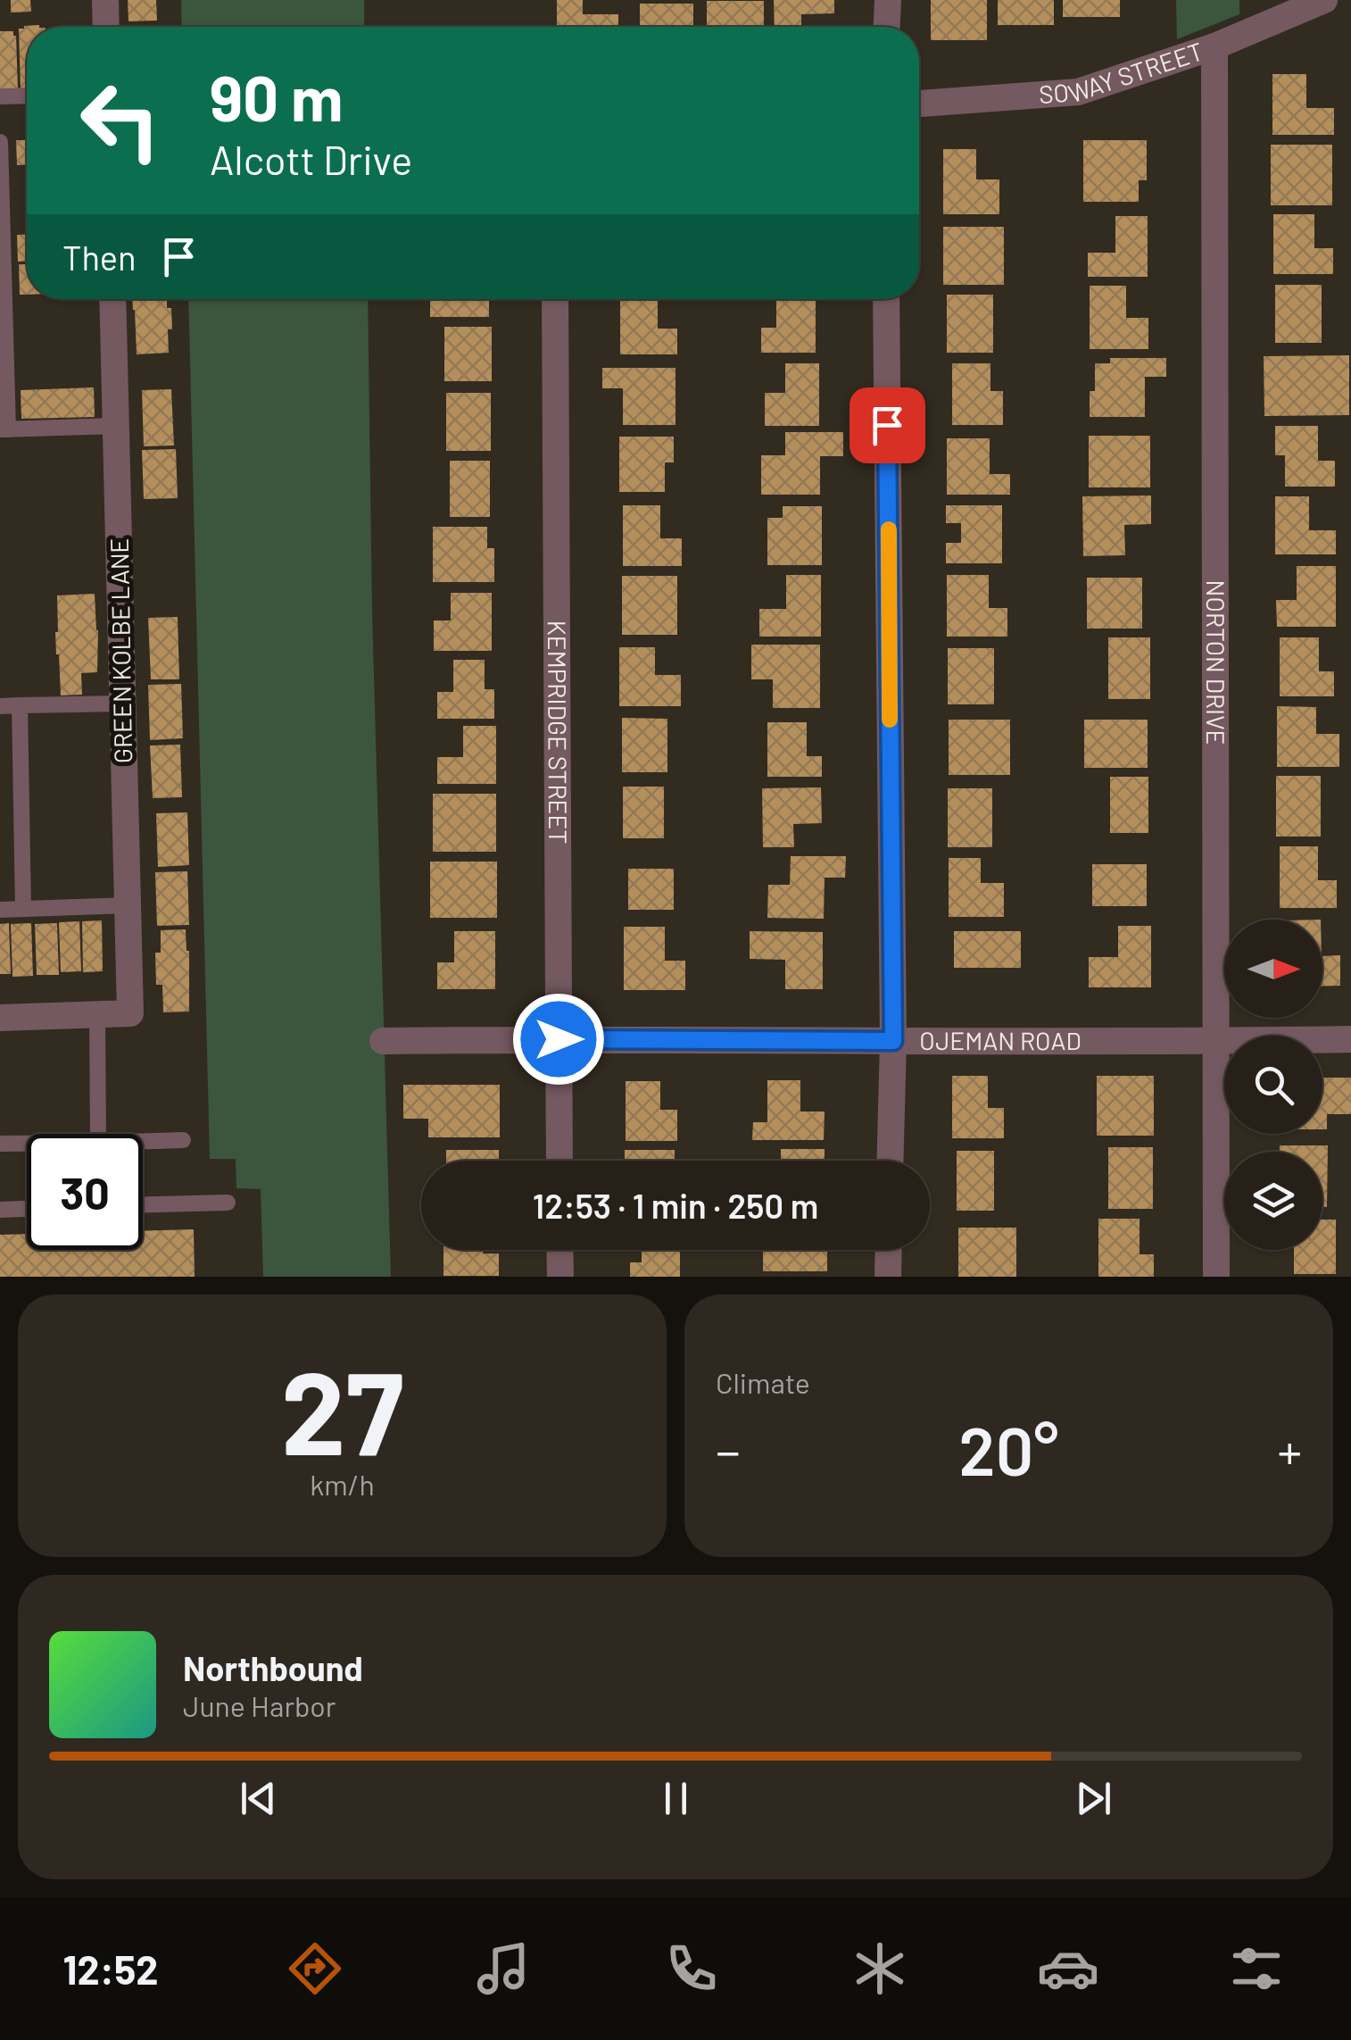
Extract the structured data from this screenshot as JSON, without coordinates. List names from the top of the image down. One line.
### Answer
{"streets":{"street":["SOWAY STREET","GREEN KOLBE LANE","NORTON DRIVE","KEMPRIDGE STREET","OJEMAN ROAD"]},"crossings":[["SOWAY STREET","NORTON DRIVE"],["NORTON DRIVE","OJEMAN ROAD"],["KEMPRIDGE STREET","OJEMAN ROAD"]],"north":"right","page":{"turn":["90 m","Alcott Drive"],"then":"Then","limit":"30","trip":"12:53 · 1 min · 250 m","tile":[["27","km/h"],"Climate"],"heat":["−","20°","+"],"song":["Northbound","June Harbor"],"tabs":"12:52"}}
